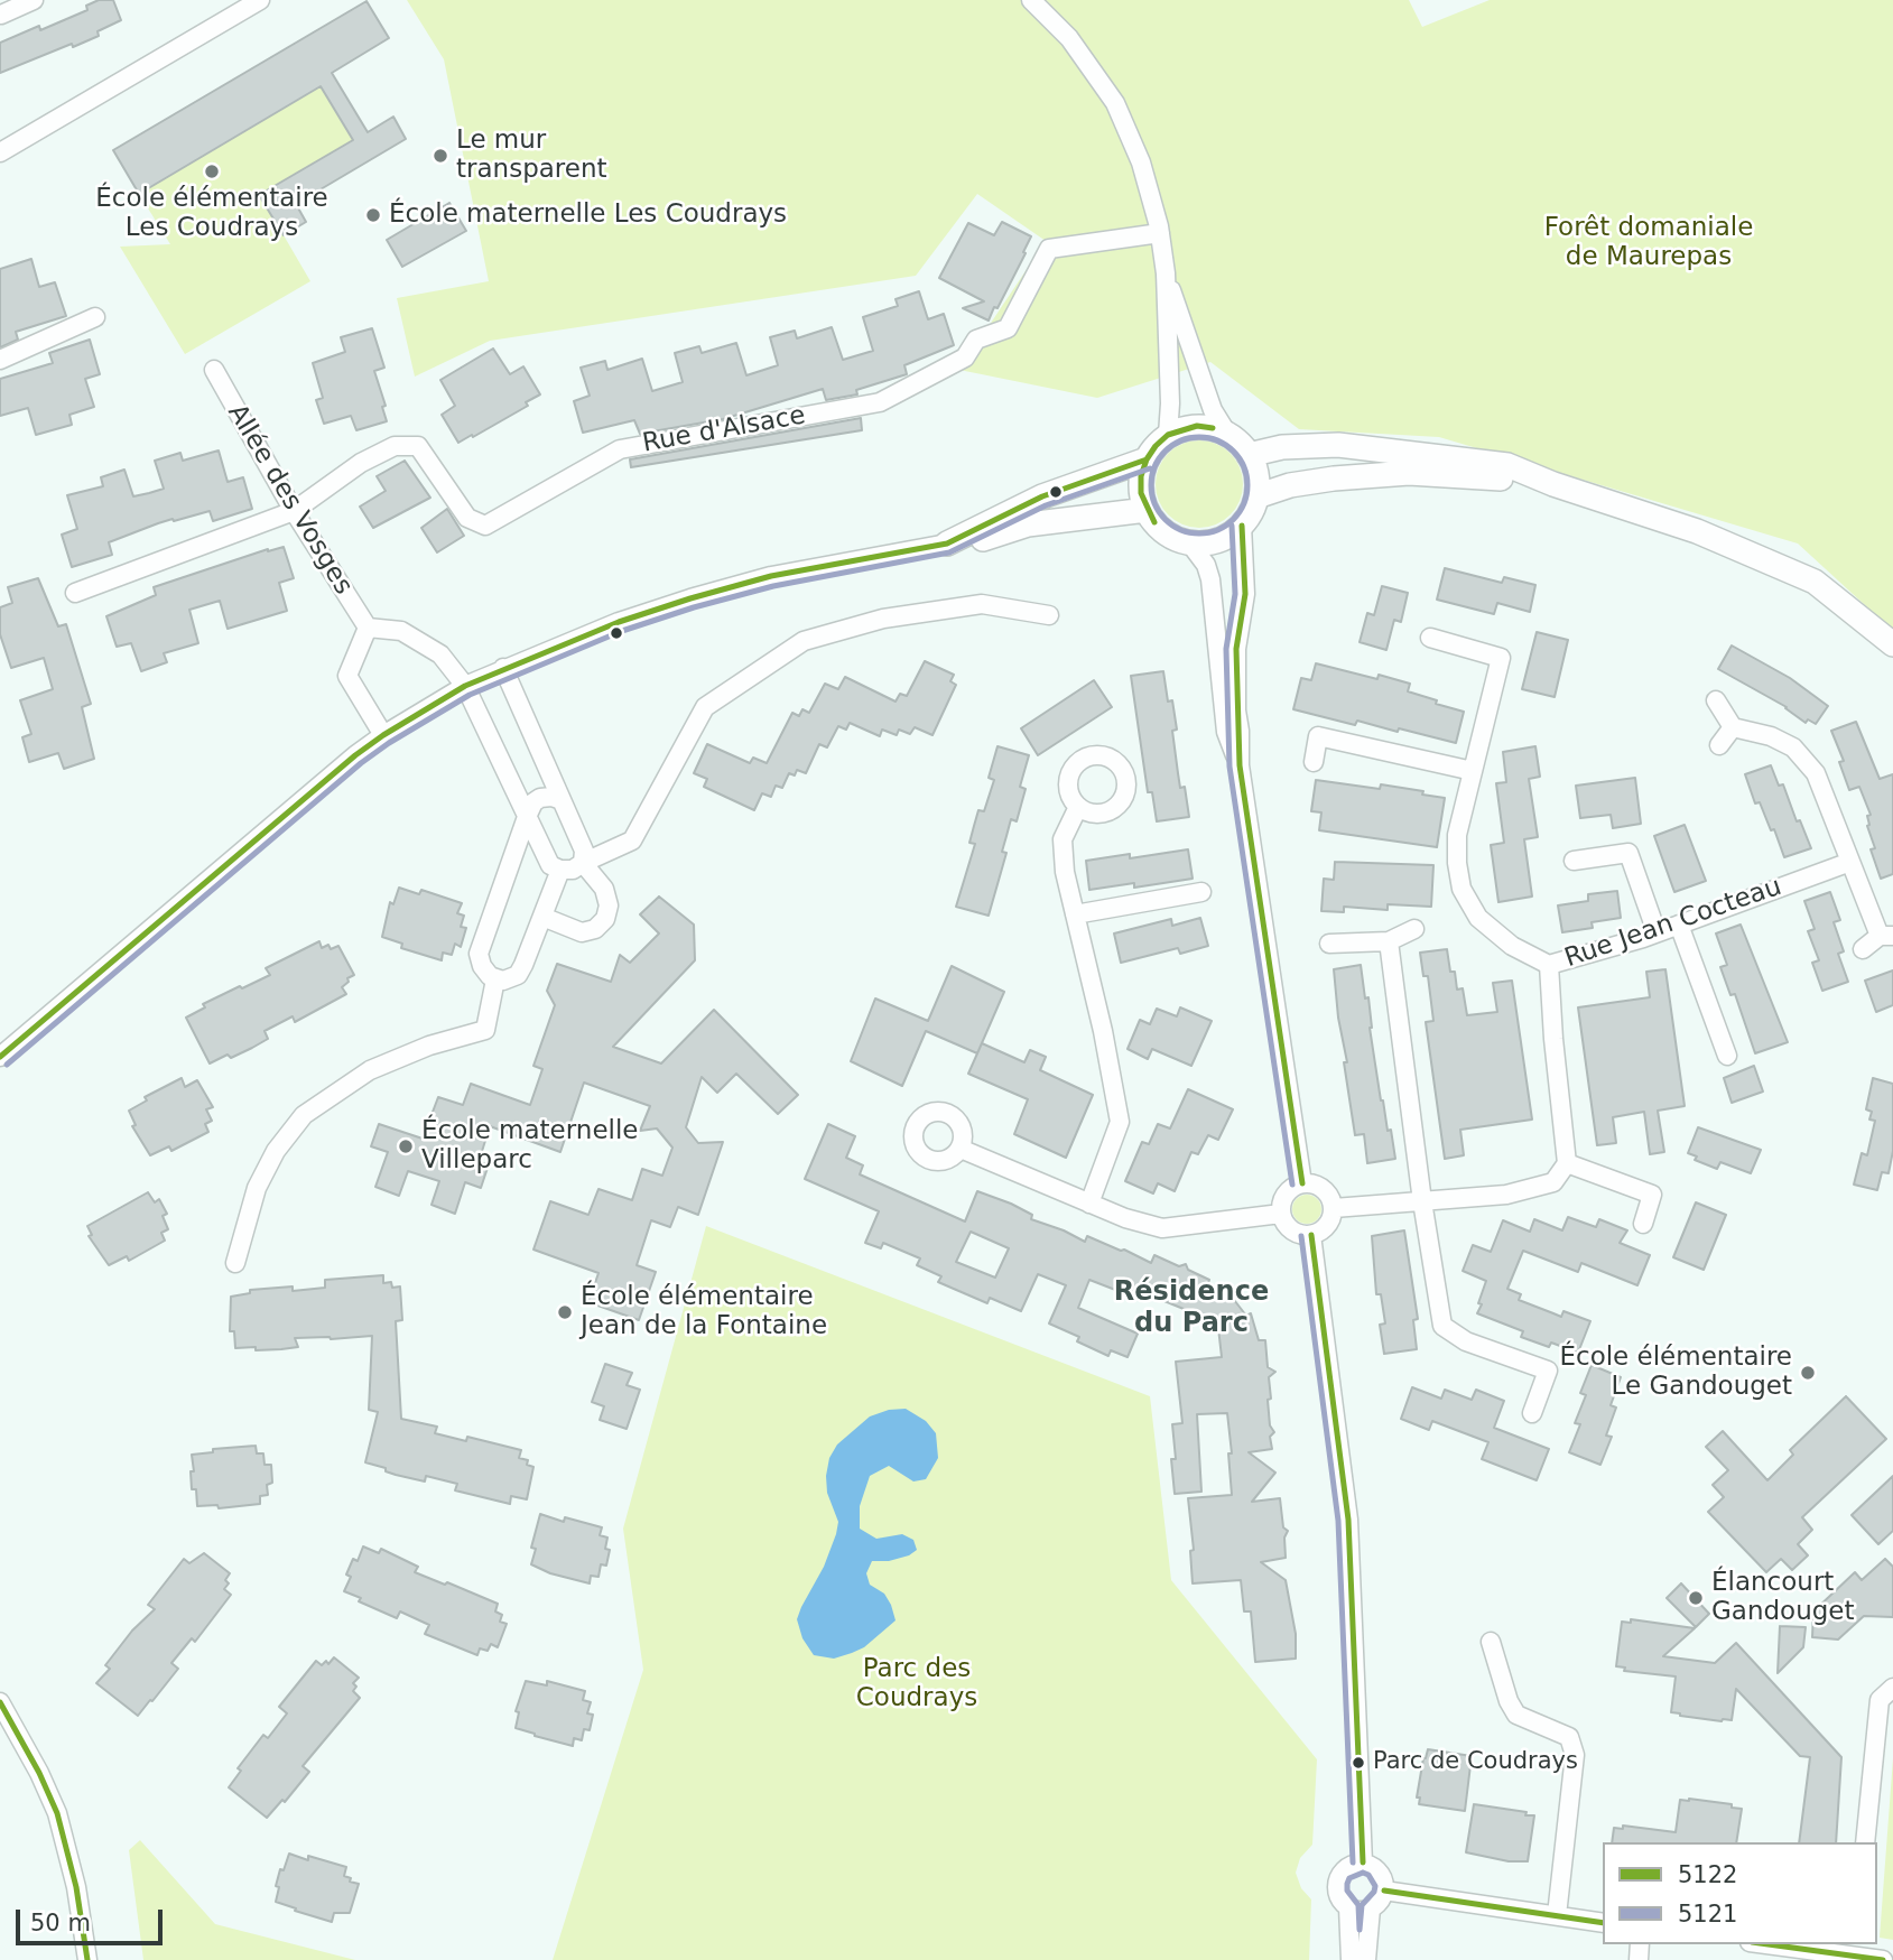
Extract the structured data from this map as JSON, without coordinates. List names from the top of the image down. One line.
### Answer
{"streets":{"street":["Rue d'Alsace","Allée des Vosges","Rue Jean Cocteau"]},"crossings":[["Rue d'Alsace","Allée des Vosges"]],"districts":["Résidence du Parc"],"parks":["Forêt domaniale de Maurepas","Parc des Coudrays"],"places":["Le mur transparent","École élémentaire Les Coudrays","École maternelle Les Coudrays","École maternelle Villeparc","École élémentaire Jean de la Fontaine","École élémentaire Le Gandouget","Élancourt Gandouget","Parc de Coudrays"],"lines":["transit line 5122","transit line 5121"],"legend":["5122","5121"],"scale_bar":"50 m"}
